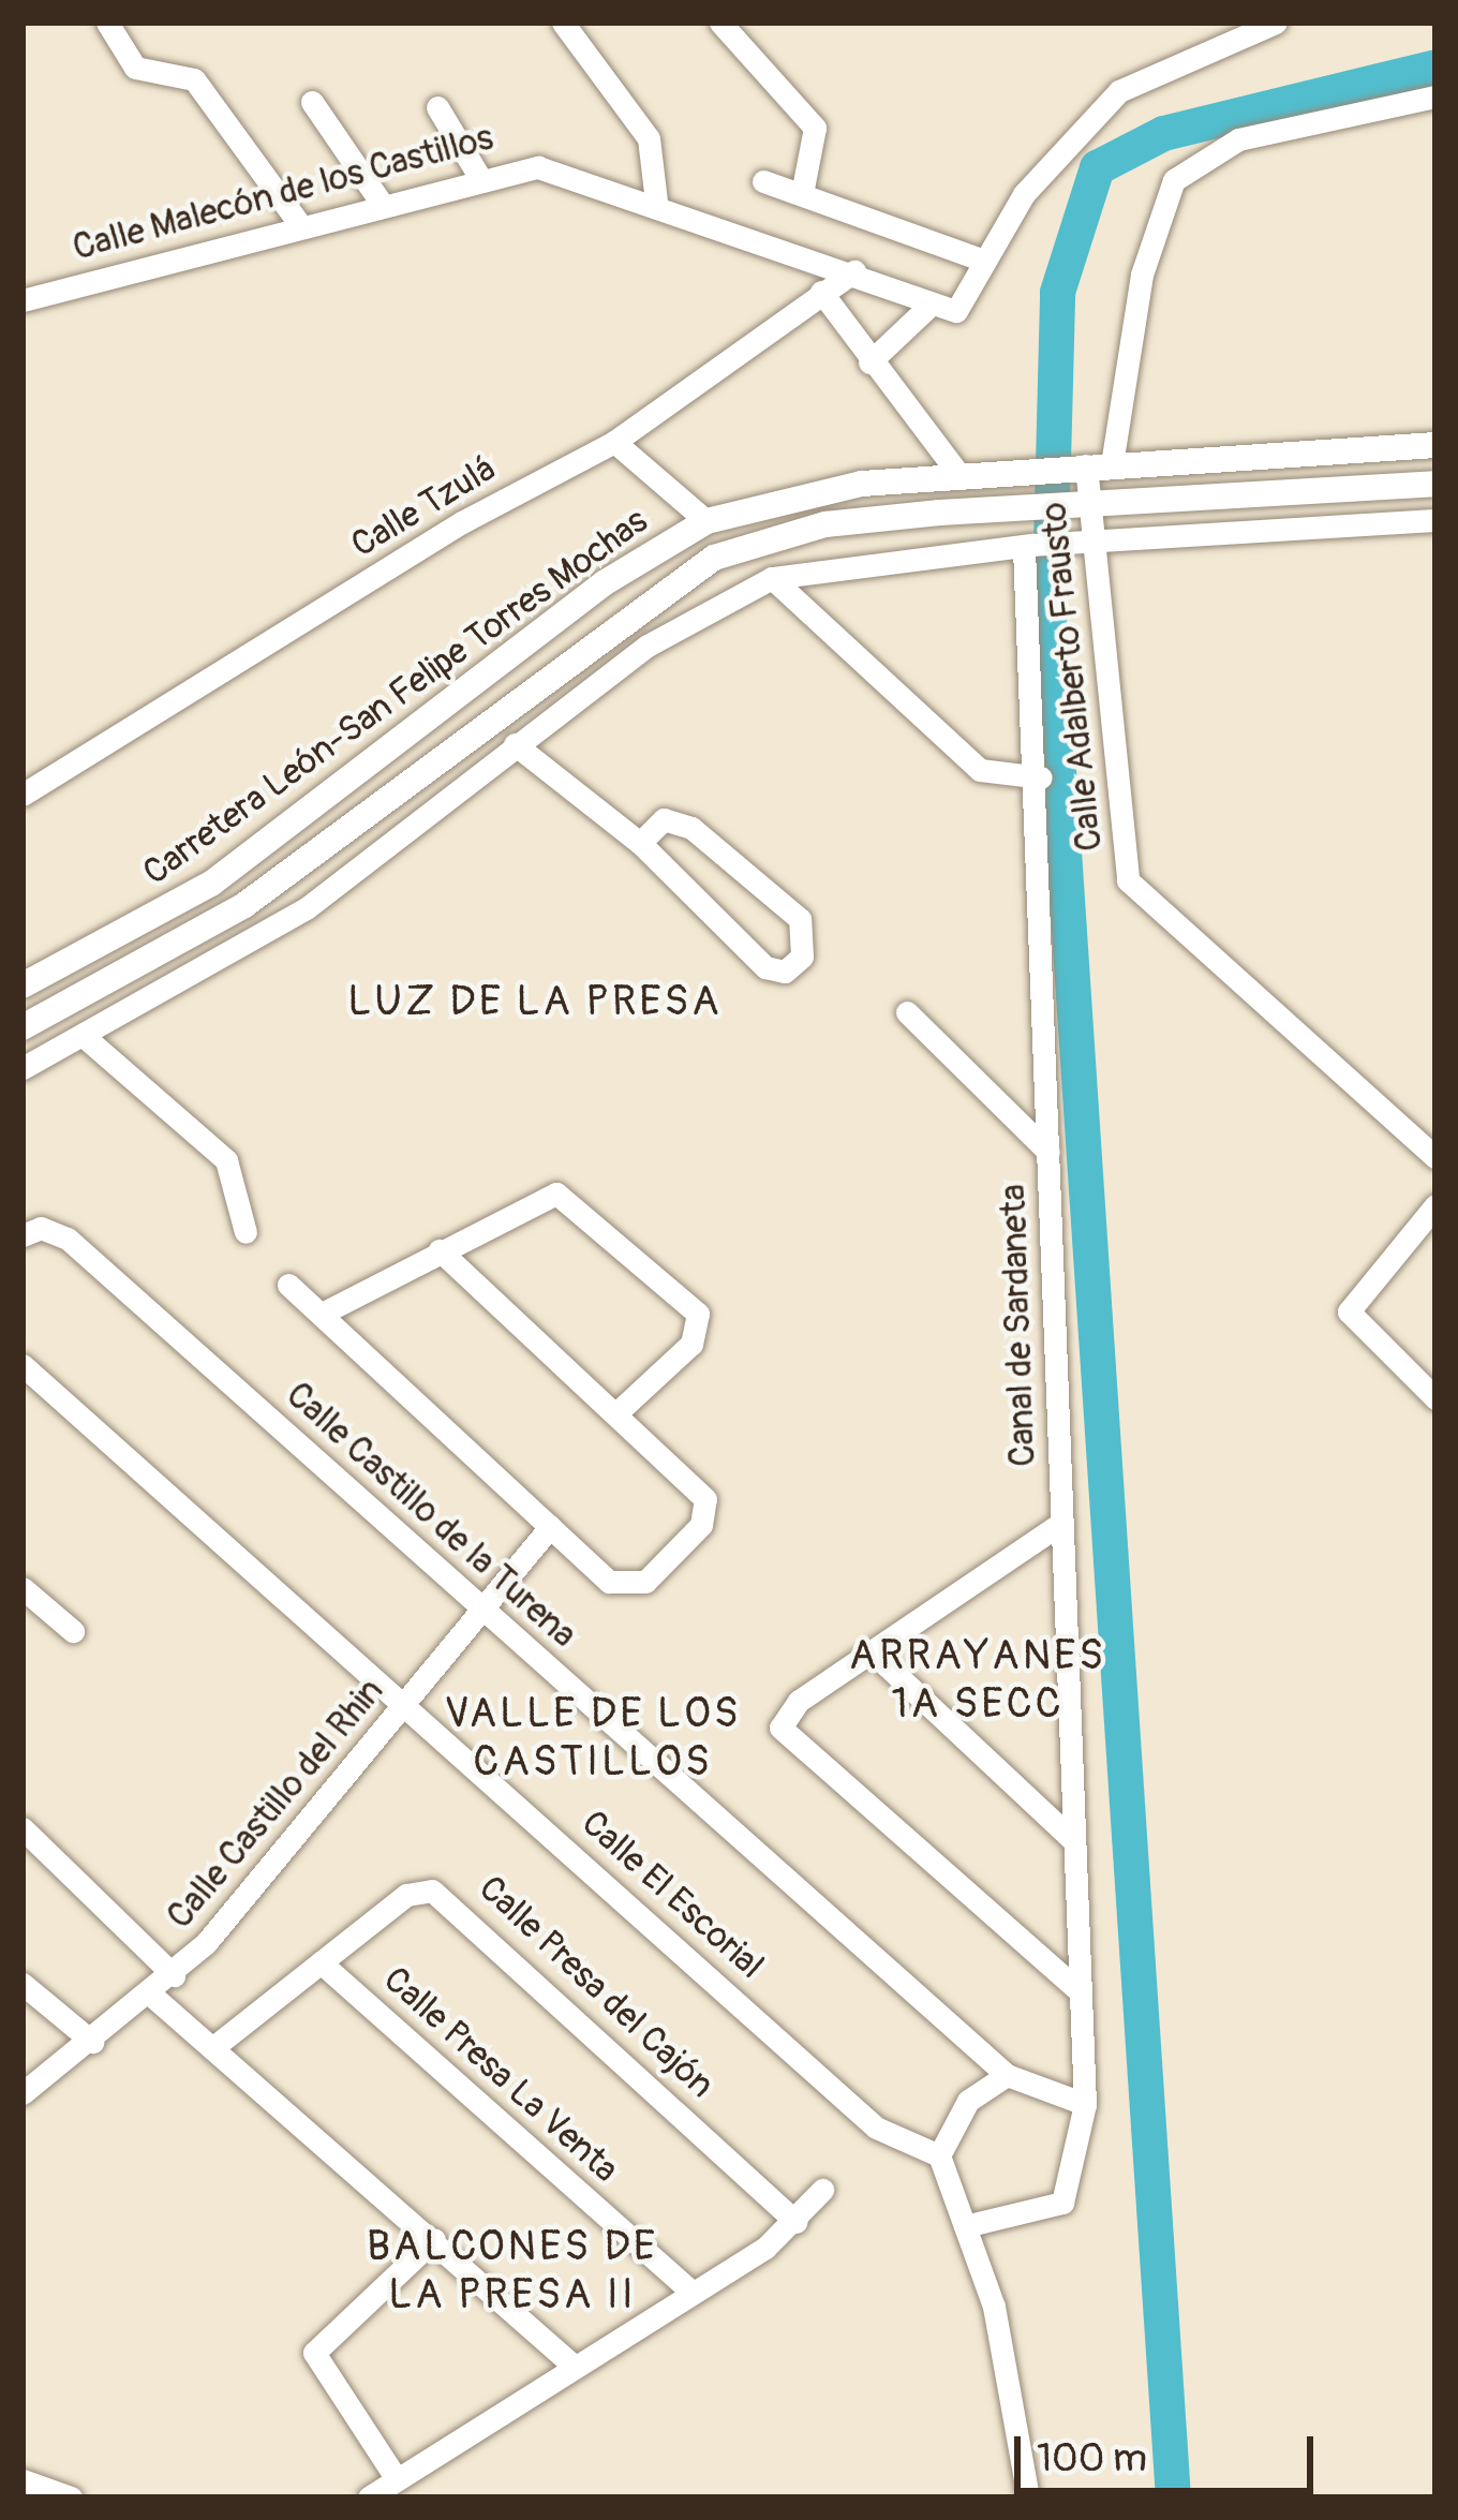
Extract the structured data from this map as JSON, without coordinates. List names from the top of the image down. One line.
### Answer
{"streets":{"main road":["Carretera León-San Felipe Torres Mochas"],"street":["Calle Malecón de los Castillos","Calle Tzulá","Calle Adalberto Frausto","Canal de Sardaneta","Calle Castillo de la Turena","Calle Castillo del Rhin","Calle El Escorial","Calle Presa del Cajón","Calle Presa La Venta"]},"crossings":[["Calle Malecón de los Castillos","Calle Tzulá"],["Calle Adalberto Frausto","Carretera León-San Felipe Torres Mochas"],["Canal de Sardaneta","Calle Castillo de la Turena"],["Canal de Sardaneta","Calle El Escorial"],["Calle Castillo de la Turena","Calle Castillo del Rhin"],["Calle Castillo de la Turena","Calle El Escorial"],["Calle Castillo del Rhin","Calle El Escorial"],["Calle Presa del Cajón","Calle Presa La Venta"]],"districts":["LUZ DE LA PRESA","ARRAYANES 1A SECC","VALLE DE LOS CASTILLOS","BALCONES DE LA PRESA II"],"scale_bar":"100 m"}
